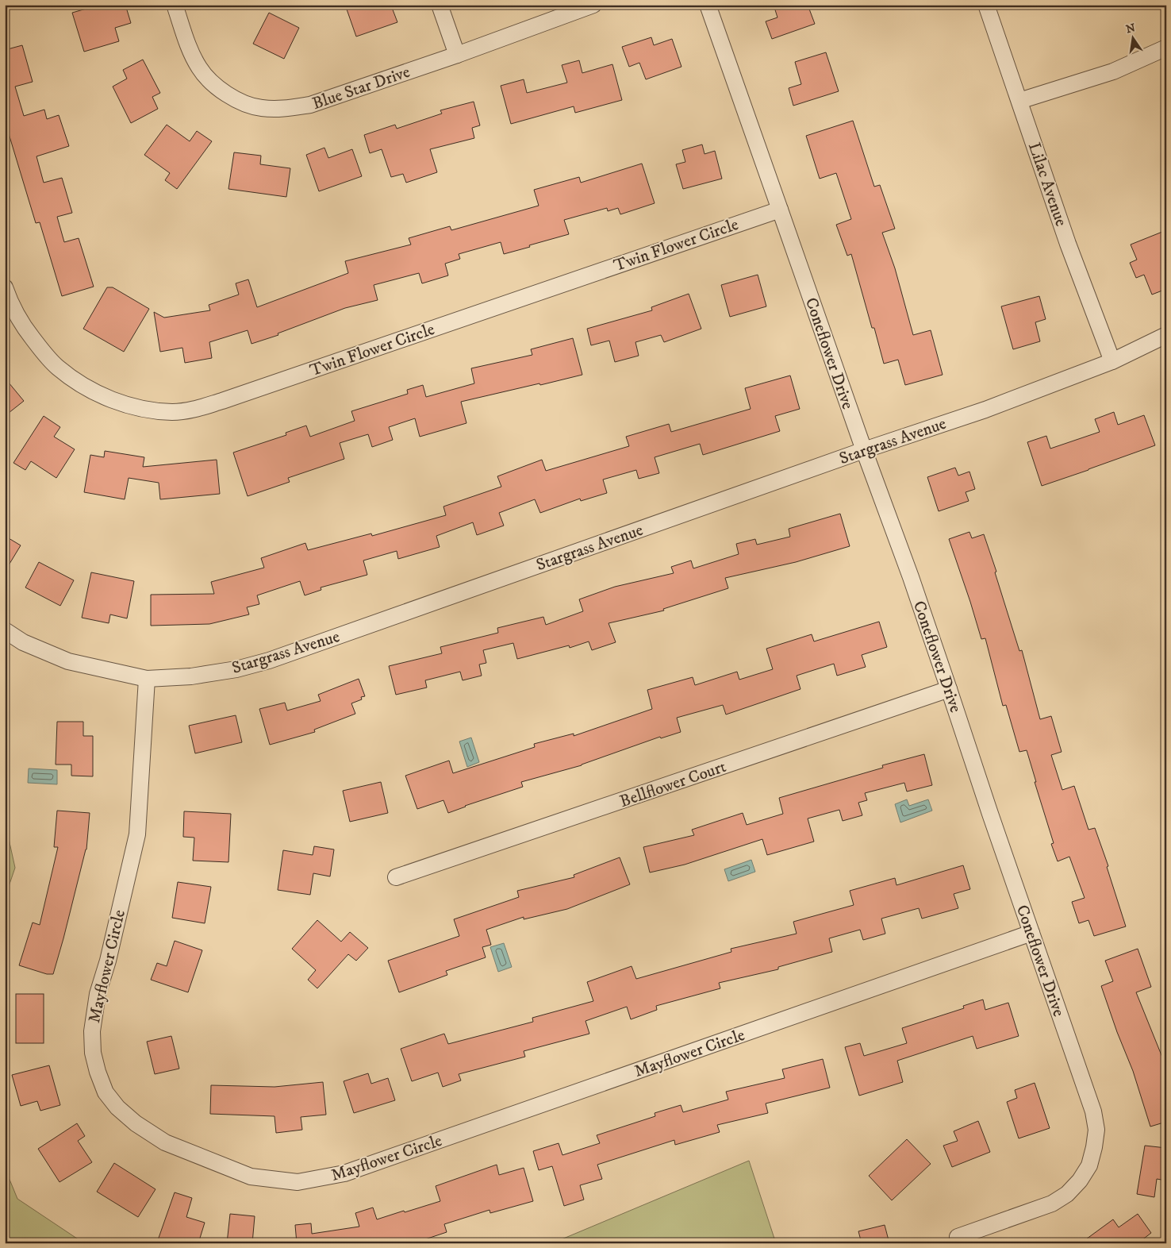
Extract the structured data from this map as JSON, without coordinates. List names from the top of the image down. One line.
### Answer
{"streets":{"street":["Blue Star Drive","Lilac Avenue","Twin Flower Circle","Coneflower Drive","Stargrass Avenue","Bellflower Court","Mayflower Circle"]},"crossings":[["Lilac Avenue","Stargrass Avenue"],["Twin Flower Circle","Coneflower Drive"],["Coneflower Drive","Stargrass Avenue"],["Coneflower Drive","Bellflower Court"],["Coneflower Drive","Mayflower Circle"],["Stargrass Avenue","Mayflower Circle"]],"north":"top"}
